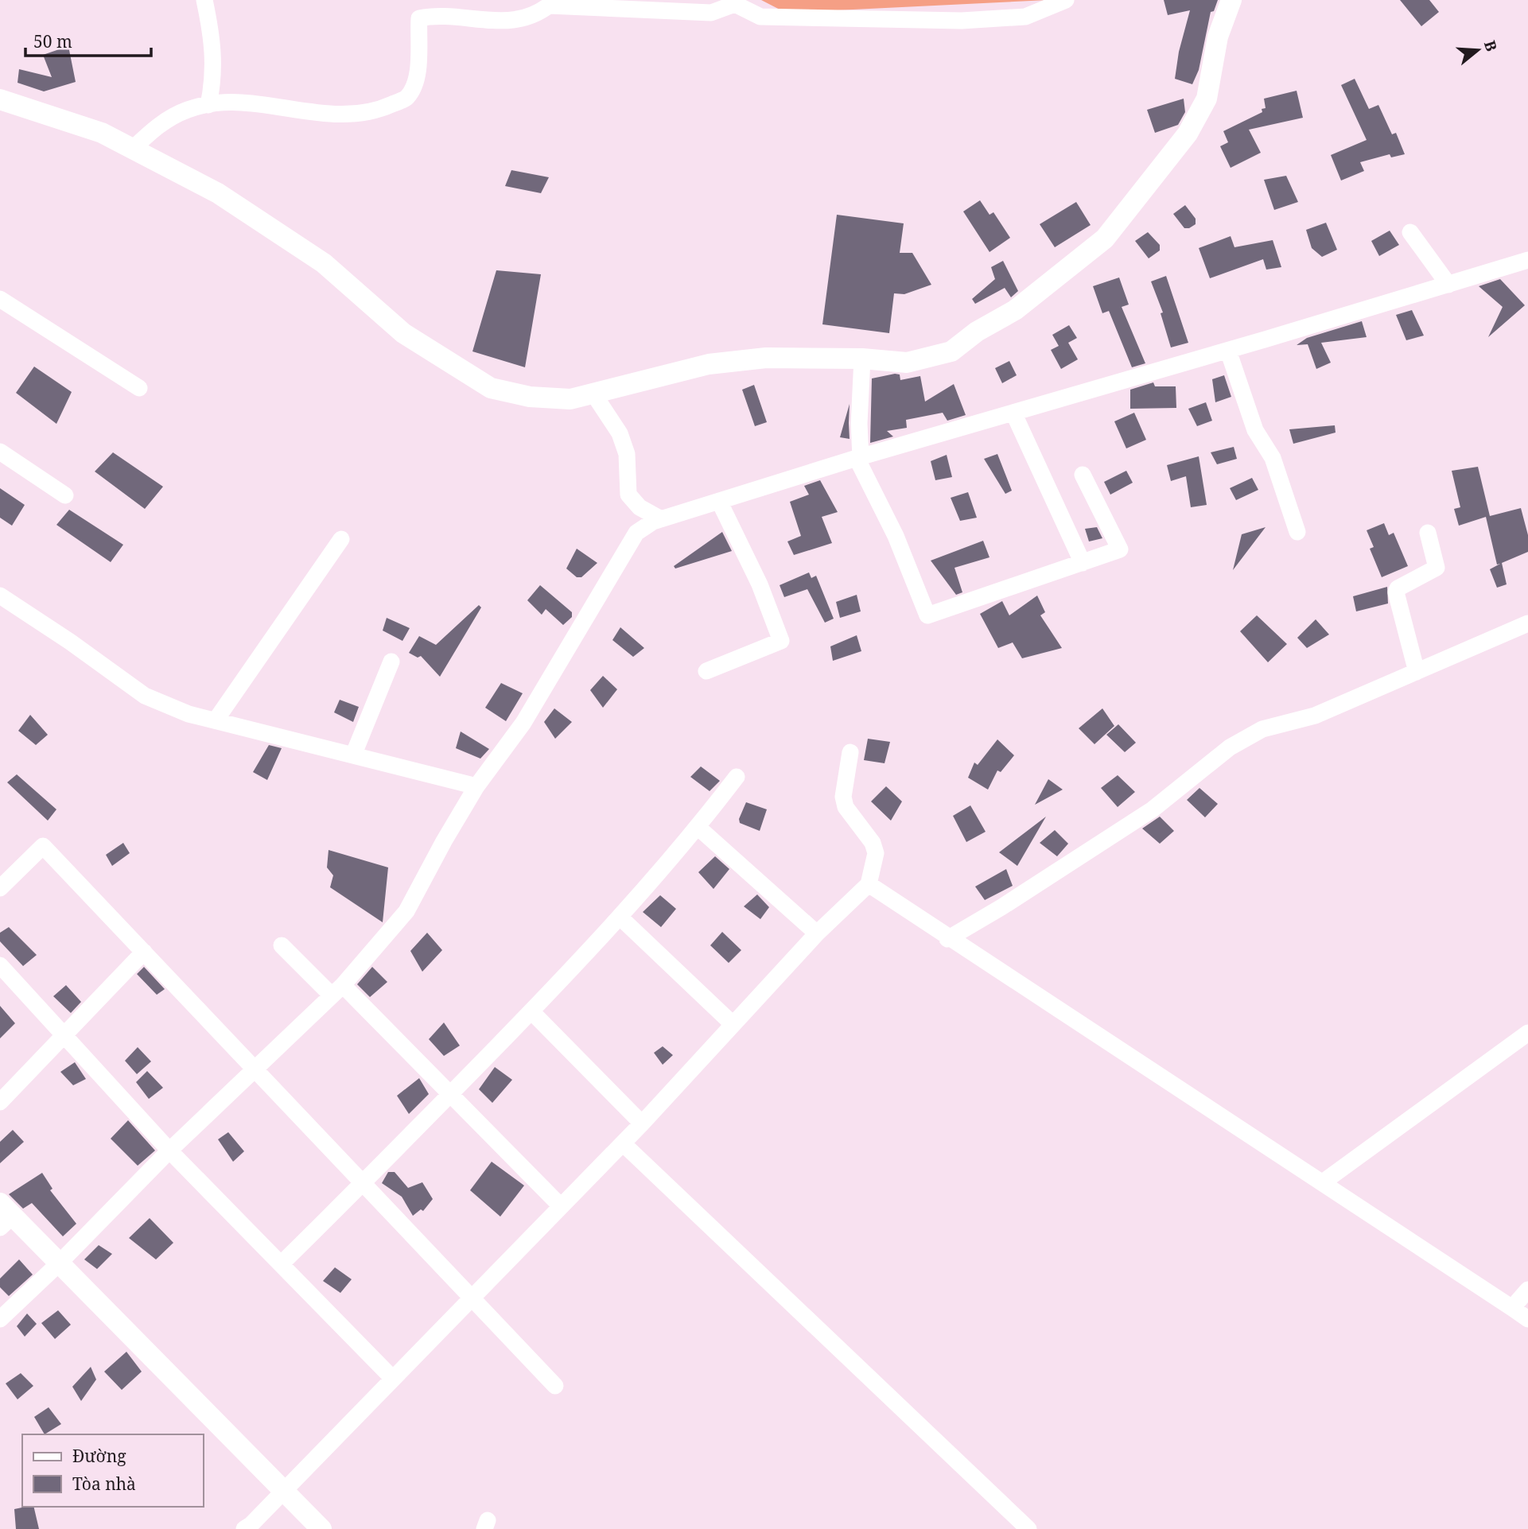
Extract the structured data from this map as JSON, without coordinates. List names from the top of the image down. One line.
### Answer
{"legend":["Đường","Tòa nhà"],"scale_bar":"50 m","north":"right"}
